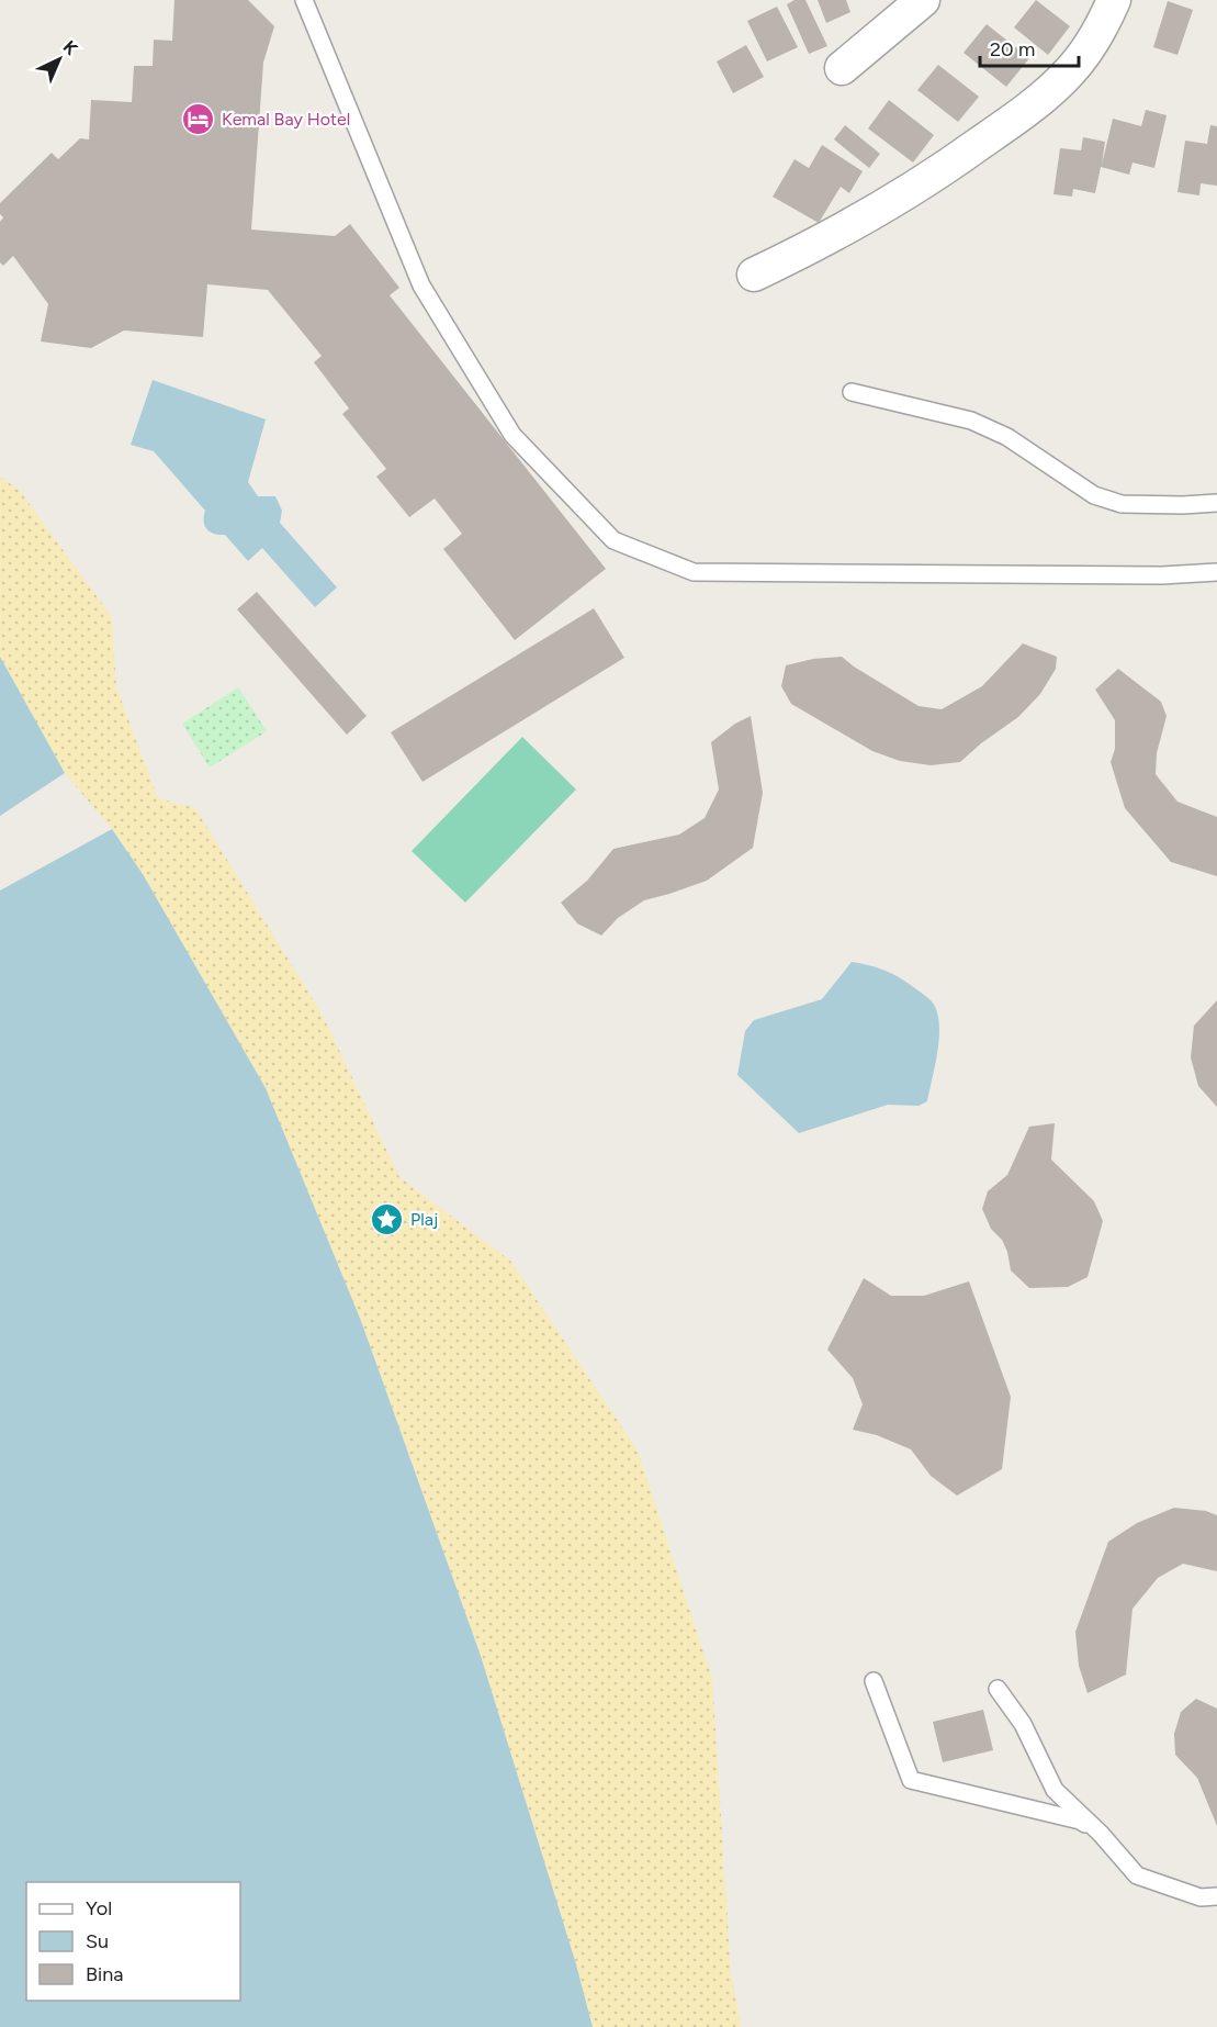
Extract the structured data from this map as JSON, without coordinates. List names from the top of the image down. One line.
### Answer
{"places":{"hotel":["Kemal Bay Hotel"],"place":["Plaj"]},"legend":["Yol","Su","Bina"],"scale_bar":"20 m","north":"top right"}
